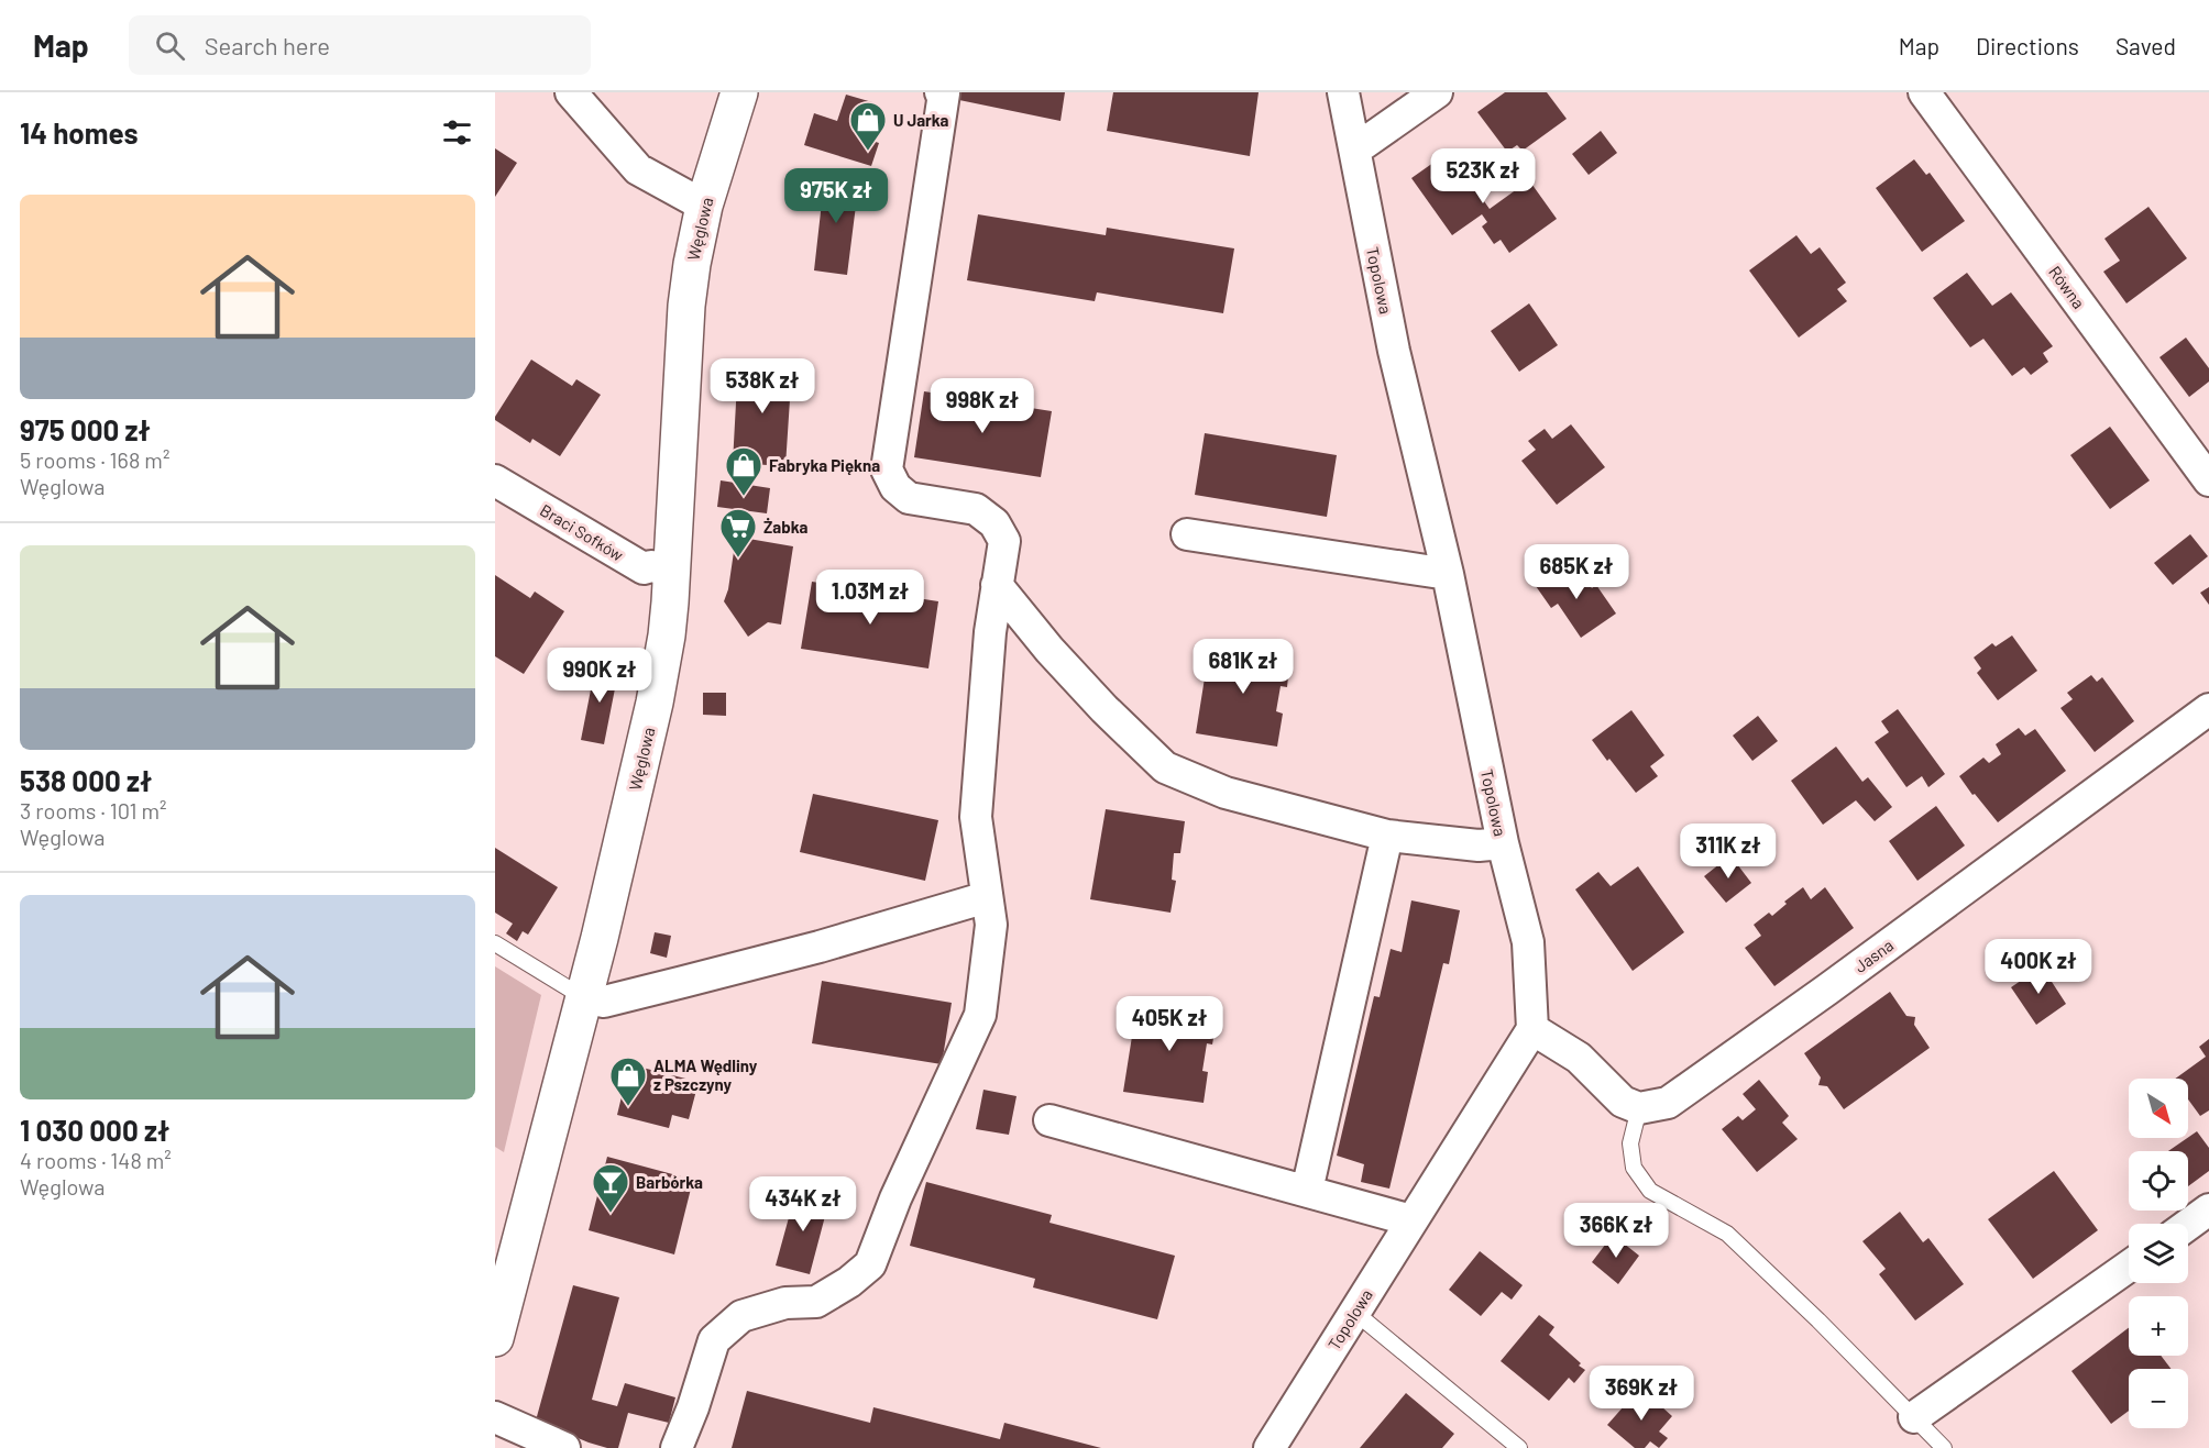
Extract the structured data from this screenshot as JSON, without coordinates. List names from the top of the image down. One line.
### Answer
{"streets":{"street":["Węglowa","Topolowa","Równa","Braci Sofków","Jasna"]},"crossings":[["Węglowa","Braci Sofków"]],"places":{"shop":["U Jarka","Fabryka Piękna","ALMA Wędliny z Pszczyny"],"supermarket":["Żabka"],"bar":["Barbórka"]},"north":"bottom right","page":{"header":"Map","search":"Search here","nav":["Map","Directions","Saved"],"heading":"14 homes","price":["523K zł","975K zł","538K zł","998K zł","685K zł","1.03M zł","681K zł","990K zł","311K zł","400K zł","405K zł","434K zł","366K zł","369K zł"],"list":[{"name":"975 000 zł","note":"5 rooms · 168 m² · Węglowa"},{"name":"538 000 zł","note":"3 rooms · 101 m² · Węglowa"},{"name":"1 030 000 zł","note":"4 rooms · 148 m² · Węglowa"}],"map_buttons":["+","−"]}}
